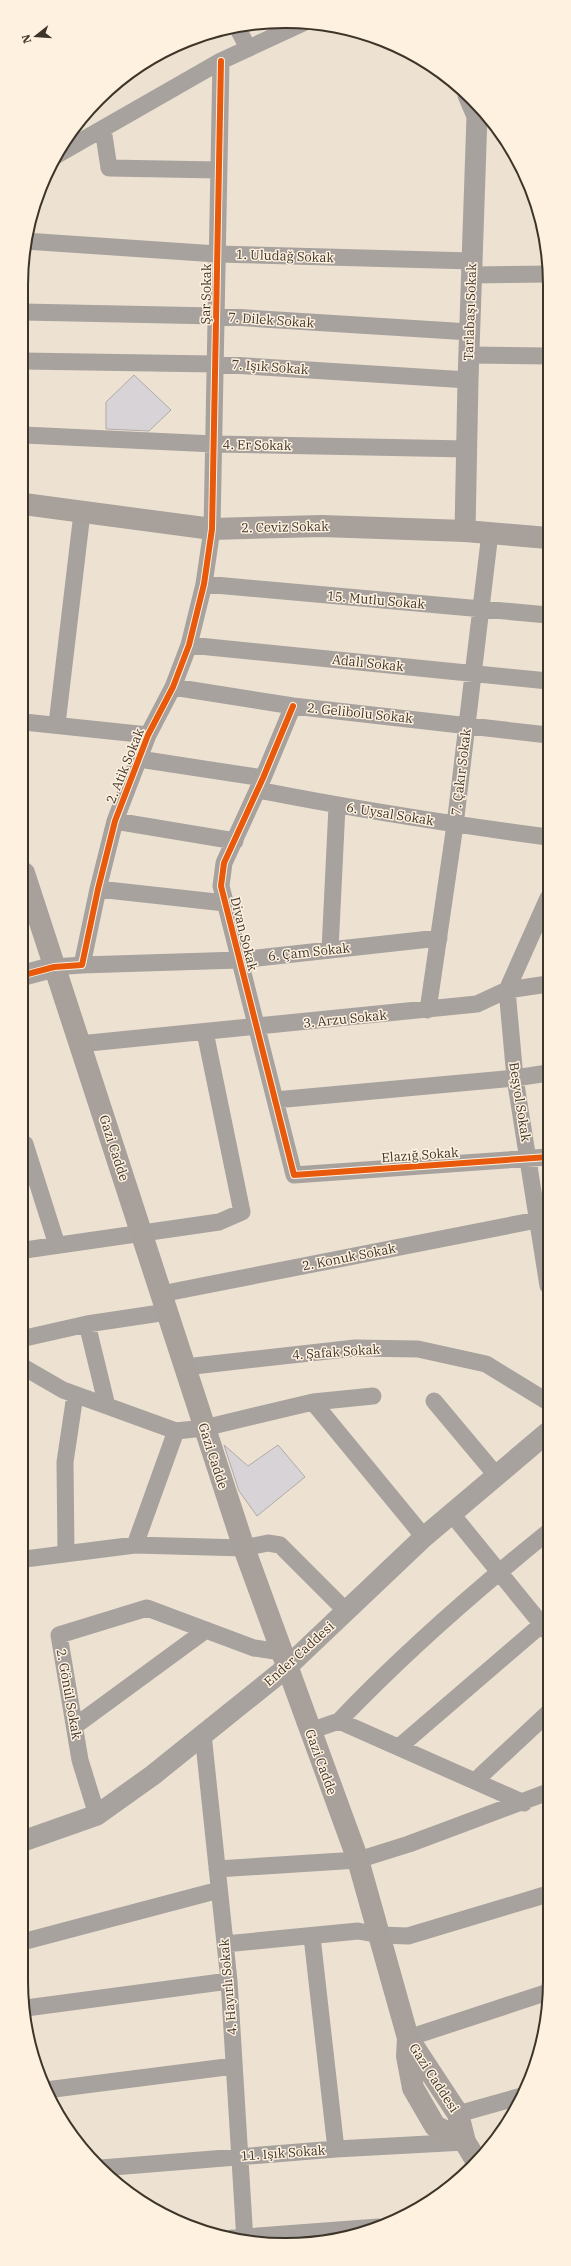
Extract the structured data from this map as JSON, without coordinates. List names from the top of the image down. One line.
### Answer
{"streets":{"main road":["2. Ceviz Sokak","Gazi Cadde","Gazi Caddesi"],"street":["1. Uludağ Sokak","Şar Sokak","Tarlabaşı Sokak","7. Dilek Sokak","7. Işık Sokak","4. Er Sokak","15. Mutlu Sokak","Adalı Sokak","2. Gelibolu Sokak","2. Atik Sokak","7. Çakır Sokak","6. Uysal Sokak","Divan Sokak","6. Çam Sokak","3. Arzu Sokak","Beşyol Sokak","Elazığ Sokak","2. Konuk Sokak","4. Şafak Sokak","Ender Caddesi","2. Gönül Sokak","4. Hayırlı Sokak","11. Işık Sokak"]},"crossings":[["1. Uludağ Sokak","Şar Sokak"],["1. Uludağ Sokak","Tarlabaşı Sokak"],["Şar Sokak","7. Dilek Sokak"],["Şar Sokak","7. Işık Sokak"],["Şar Sokak","4. Er Sokak"],["Şar Sokak","2. Ceviz Sokak"],["Şar Sokak","2. Atik Sokak"],["Tarlabaşı Sokak","7. Dilek Sokak"],["Tarlabaşı Sokak","7. Işık Sokak"],["Tarlabaşı Sokak","4. Er Sokak"],["Tarlabaşı Sokak","2. Ceviz Sokak"],["2. Ceviz Sokak","2. Atik Sokak"],["2. Ceviz Sokak","7. Çakır Sokak"],["15. Mutlu Sokak","2. Atik Sokak"],["15. Mutlu Sokak","7. Çakır Sokak"],["Adalı Sokak","2. Atik Sokak"],["Adalı Sokak","7. Çakır Sokak"],["2. Gelibolu Sokak","2. Atik Sokak"],["2. Gelibolu Sokak","7. Çakır Sokak"],["2. Gelibolu Sokak","Divan Sokak"],["2. Atik Sokak","6. Uysal Sokak"],["2. Atik Sokak","6. Çam Sokak"],["7. Çakır Sokak","6. Uysal Sokak"],["7. Çakır Sokak","6. Çam Sokak"],["7. Çakır Sokak","3. Arzu Sokak"],["6. Uysal Sokak","Divan Sokak"],["Divan Sokak","6. Çam Sokak"],["Divan Sokak","3. Arzu Sokak"],["Divan Sokak","Elazığ Sokak"],["3. Arzu Sokak","Beşyol Sokak"],["3. Arzu Sokak","Gazi Cadde"],["Beşyol Sokak","Elazığ Sokak"],["Beşyol Sokak","2. Konuk Sokak"],["Gazi Cadde","2. Konuk Sokak"],["Gazi Cadde","4. Şafak Sokak"],["Gazi Cadde","Ender Caddesi"],["Gazi Cadde","2. Gönül Sokak"],["Gazi Cadde","Gazi Caddesi"],["Ender Caddesi","2. Gönül Sokak"],["Ender Caddesi","4. Hayırlı Sokak"],["4. Hayırlı Sokak","11. Işık Sokak"],["Gazi Caddesi","11. Işık Sokak"]],"north":"left"}
